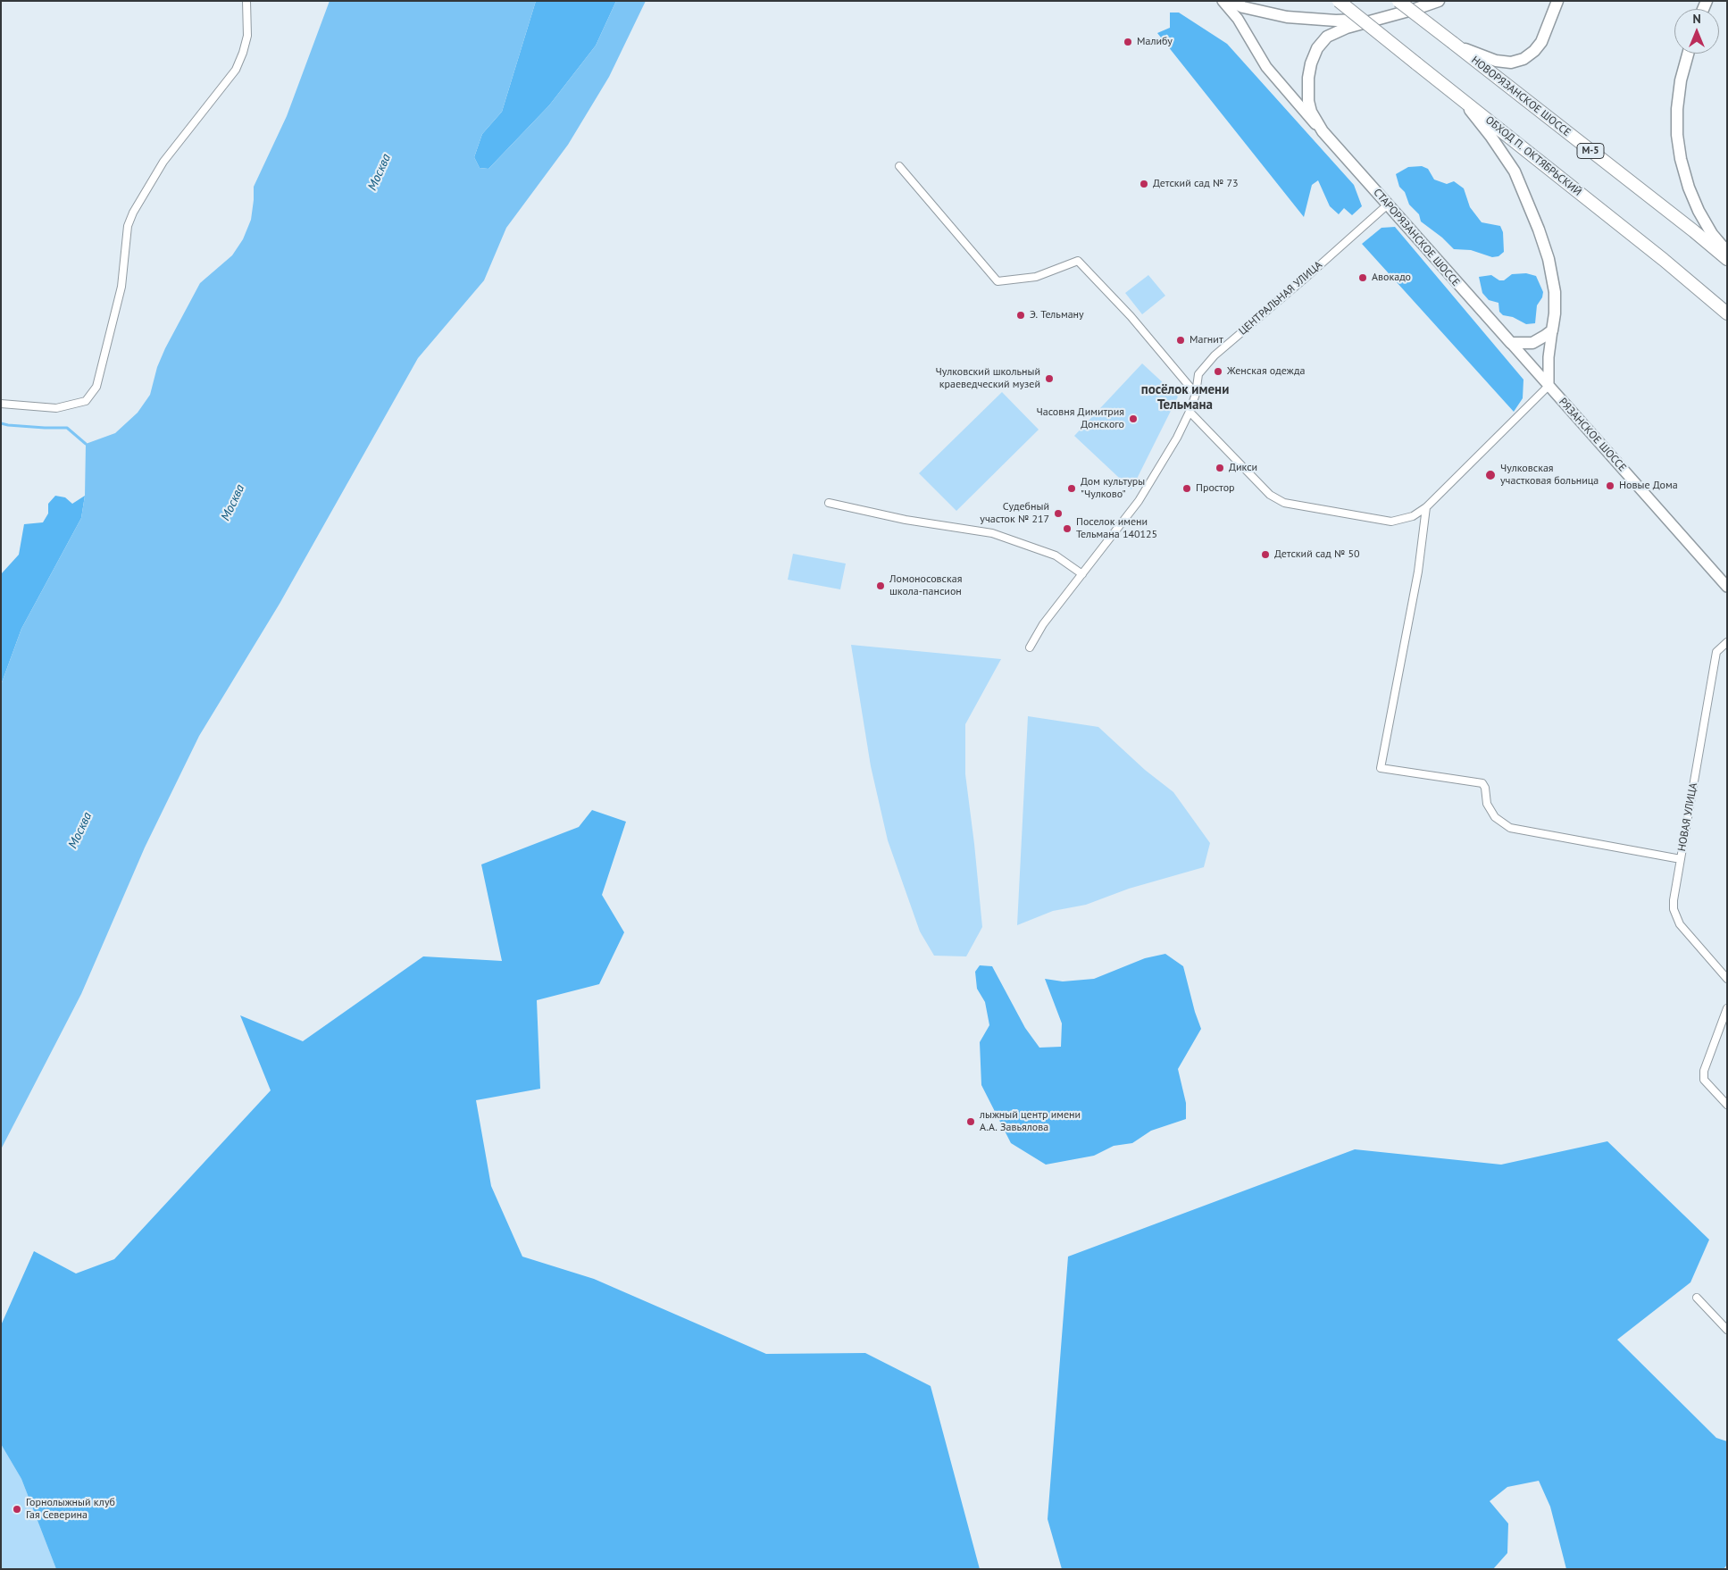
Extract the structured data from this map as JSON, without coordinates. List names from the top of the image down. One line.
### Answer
{"streets":{"highway":["НОВОРЯЗАНСКОЕ ШОССЕ","М-5","ОБХОД П. ОКТЯБРЬСКИЙ"],"main road":["СТАРОРЯЗАНСКОЕ ШОССЕ","РЯЗАНСКОЕ ШОССЕ"],"street":["ЦЕНТРАЛЬНАЯ УЛИЦА","НОВАЯ УЛИЦА"]},"crossings":[["СТАРОРЯЗАНСКОЕ ШОССЕ","ЦЕНТРАЛЬНАЯ УЛИЦА"],["СТАРОРЯЗАНСКОЕ ШОССЕ","РЯЗАНСКОЕ ШОССЕ"]],"districts":["посёлок имени Тельмана"],"water":["Москва"],"places":["Малибу","Детский сад № 73","Авокадо","Э. Тельману","Магнит","Женская одежда","Чулковский школьный краеведческий музей","Часовня Димитрия Донского","Дикси","Чулковская участковая больница","Новые Дома","Дом культуры \"Чулково\"","Простор","Судебный участок № 217","Поселок имени Тельмана 140125","Детский сад № 50","Ломоносовская школа-пансион","лыжный центр имени А.А. Завьялова","Горнолыжный клуб Гая Северина"],"north":"top"}
